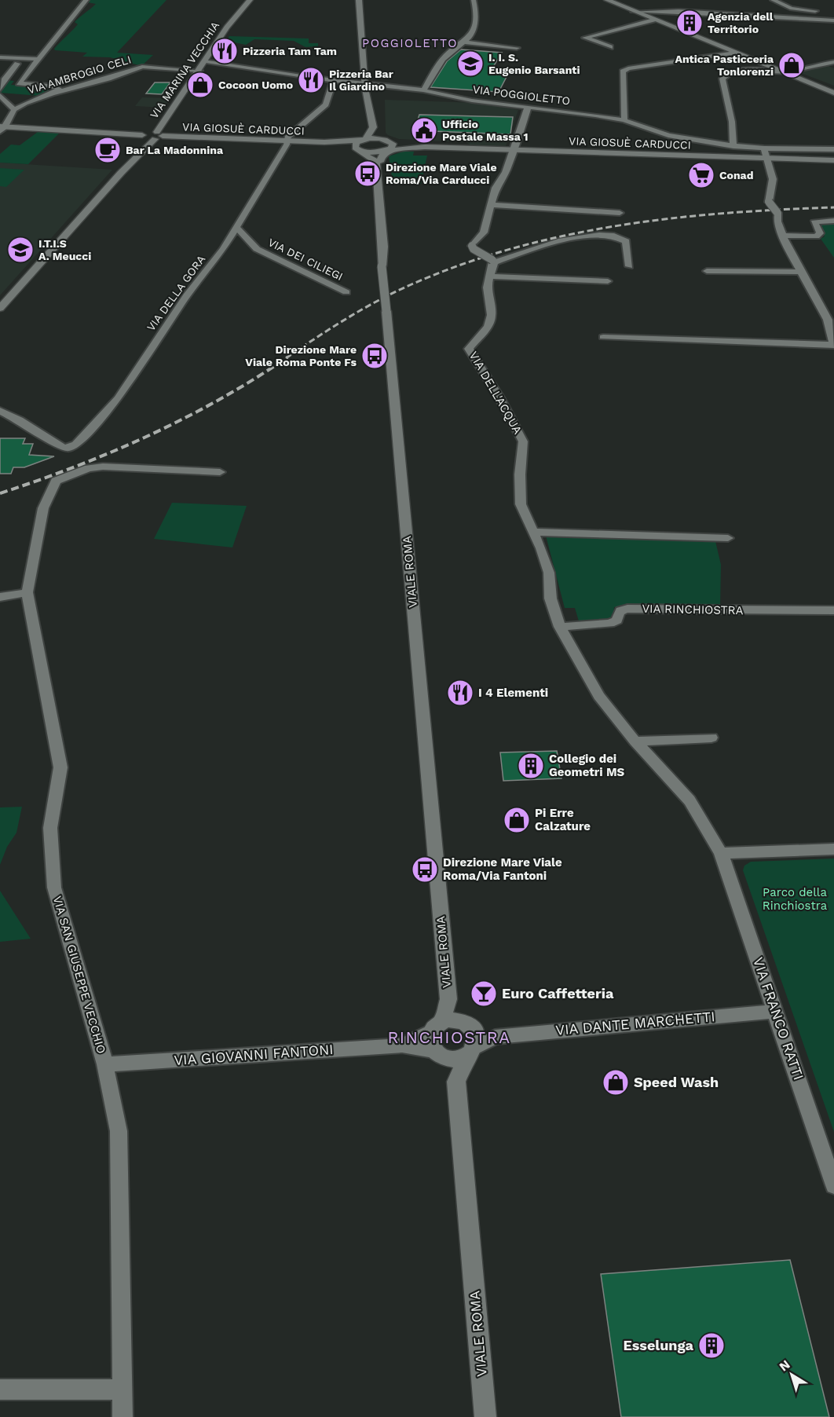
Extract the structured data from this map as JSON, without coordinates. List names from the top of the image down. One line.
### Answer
{"streets":{"main road":["VIA MARINA VECCHIA","VIA GIOSUÈ CARDUCCI","VIALE ROMA"],"street":["VIA AMBROGIO CELI","VIA POGGIOLETTO","VIA DEI CILIEGI","VIA DELLA GORA","VIA DELL'ACQUA","VIA RINCHIOSTRA","VIA SAN GIUSEPPE VECCHIO","VIA FRANCO RATTI","VIA DANTE MARCHETTI","VIA GIOVANNI FANTONI"]},"crossings":[["VIA MARINA VECCHIA","VIA AMBROGIO CELI"],["VIA MARINA VECCHIA","VIA POGGIOLETTO"],["VIA MARINA VECCHIA","VIA GIOSUÈ CARDUCCI"],["VIA POGGIOLETTO","VIA DELLA GORA"],["VIA GIOSUÈ CARDUCCI","VIA DELLA GORA"],["VIA DEI CILIEGI","VIA DELLA GORA"],["VIA DELL'ACQUA","VIA RINCHIOSTRA"],["VIA DELL'ACQUA","VIA FRANCO RATTI"],["VIALE ROMA","VIA GIOVANNI FANTONI"],["VIA SAN GIUSEPPE VECCHIO","VIA GIOVANNI FANTONI"],["VIA FRANCO RATTI","VIA DANTE MARCHETTI"]],"districts":["POGGIOLETTO","RINCHIOSTRA"],"parks":["Parco della Rinchiostra"],"places":{"building":["Agenzia dell Territorio","Collegio dei Geometri MS","Esselunga"],"restaurant":["Pizzeria Tam Tam","Pizzeria Bar Il Giardino","I 4 Elementi"],"school or university":["I. I. S. Eugenio Barsanti","I.T.I.S A. Meucci"],"shop":["Antica Pasticceria Tonlorenzi","Cocoon Uomo","Pi Erre Calzature","Speed Wash"],"public building":["Ufficio Postale Massa 1"],"cafe":["Bar La Madonnina"],"bus stop":["Direzione Mare Viale Roma/Via Carducci","Direzione Mare Viale Roma Ponte Fs","Direzione Mare Viale Roma/Via Fantoni"],"supermarket":["Conad"],"bar":["Euro Caffetteria"]},"north":"top left"}
